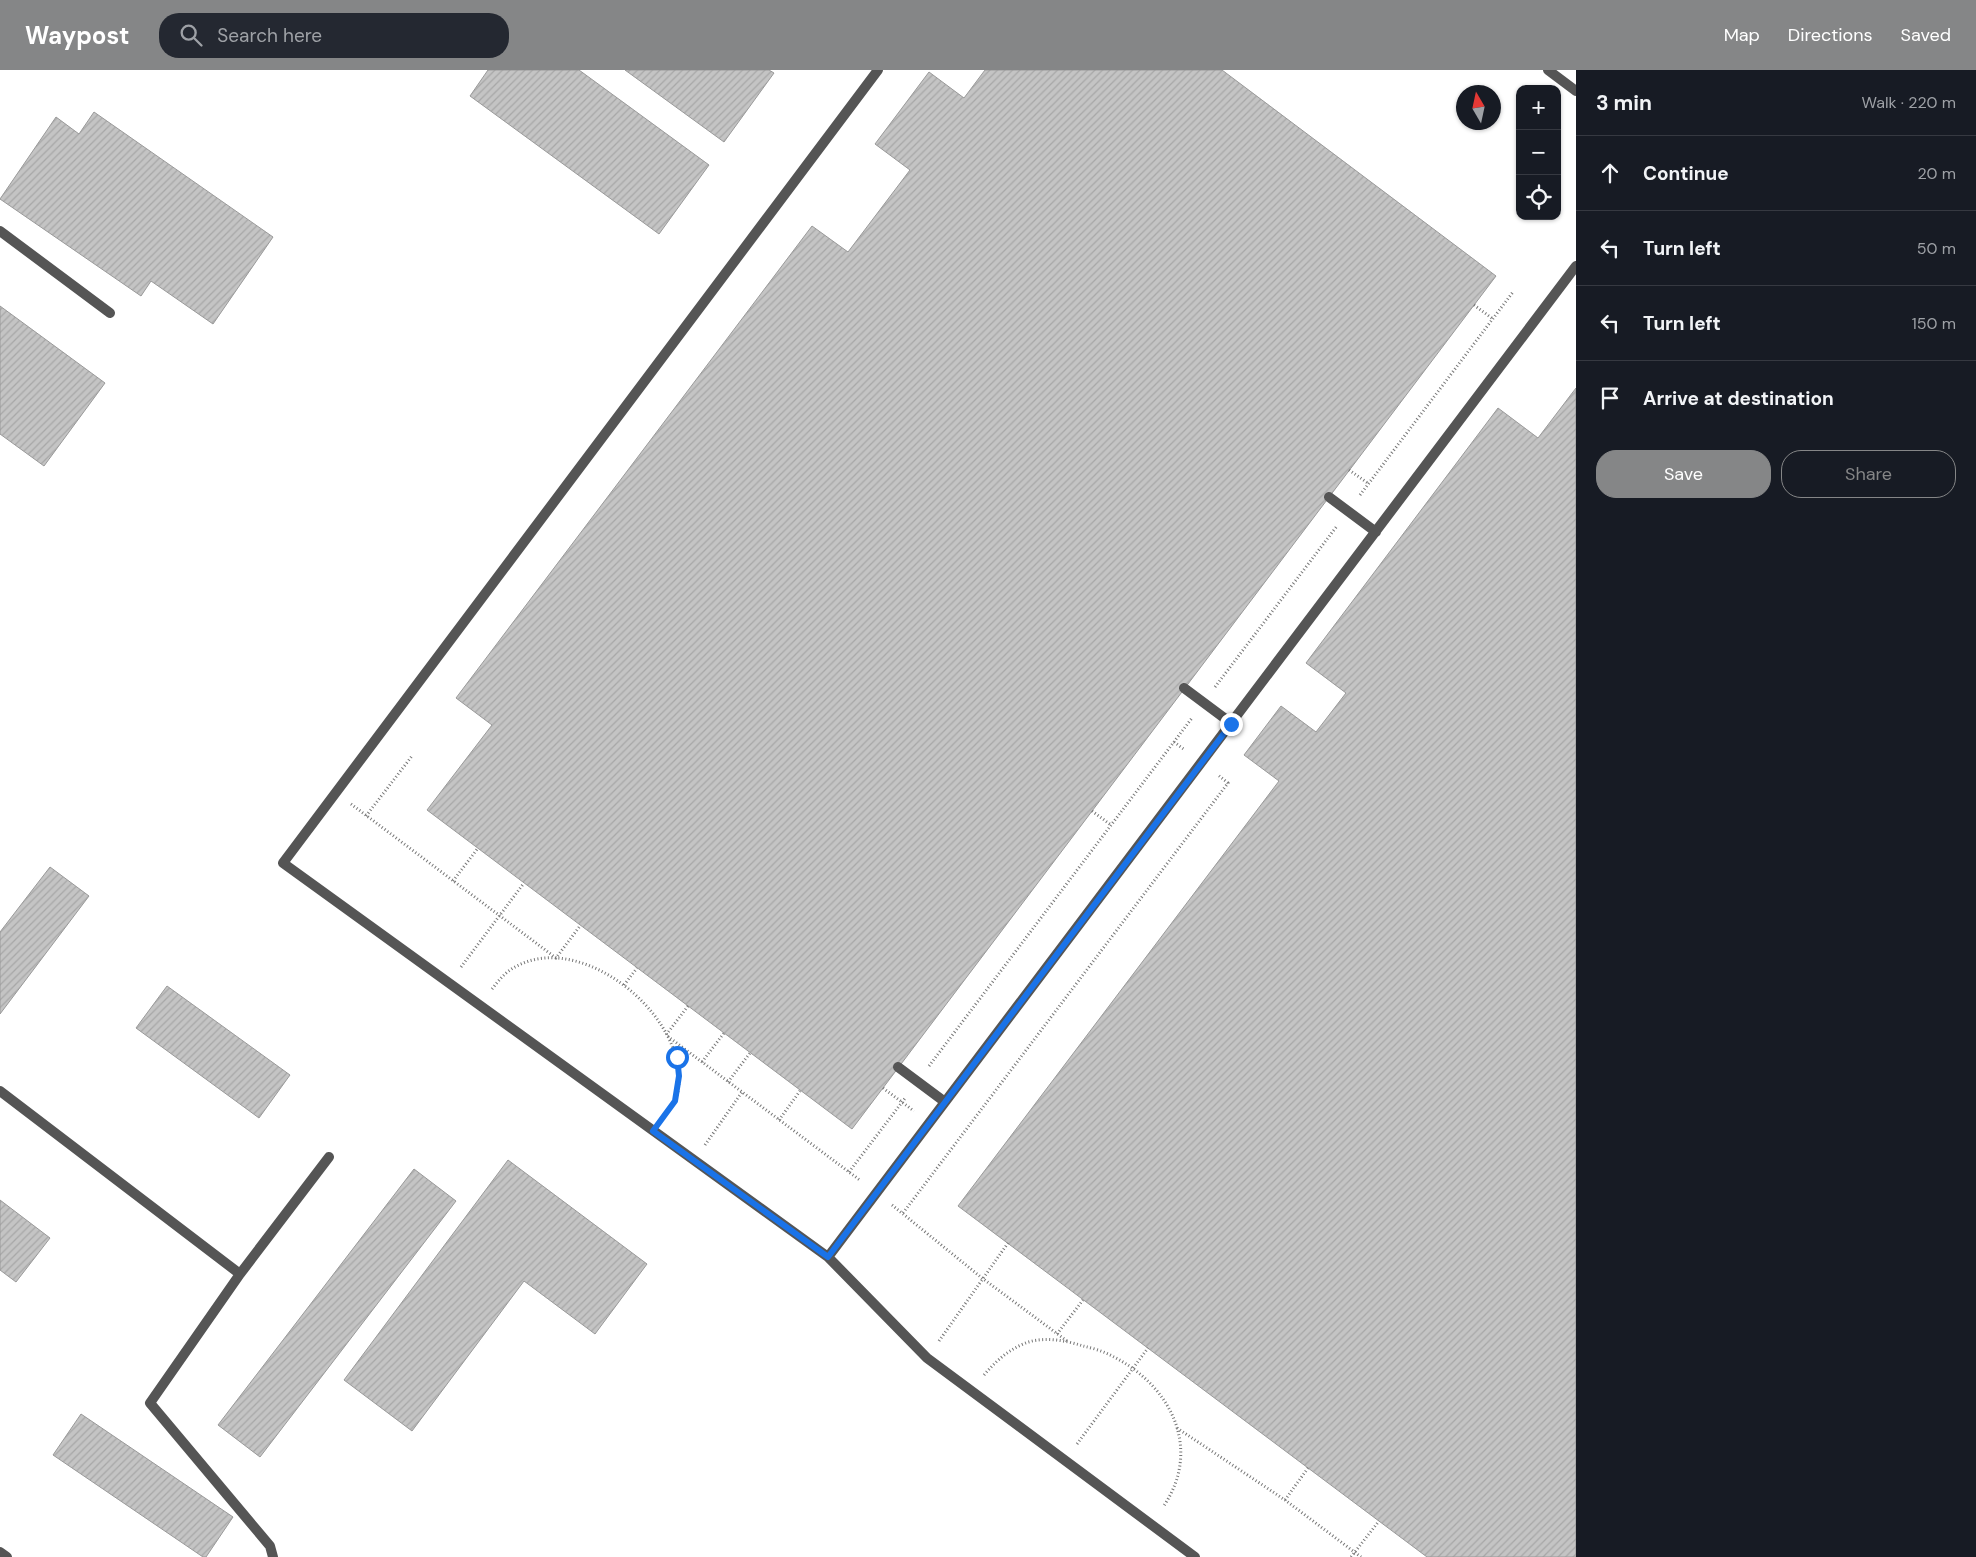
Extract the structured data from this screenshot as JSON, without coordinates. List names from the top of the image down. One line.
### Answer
{"north":"top","page":{"header":"Waypost","search":"Search here","nav":["Map","Directions","Saved"],"heading":["3 min","Walk · 220 m"],"map_buttons":["+","−"],"list":[["Continue","20 m"],["Turn left","50 m"],["Turn left","150 m"],"Arrive at destination"],"buttons":["Save","Share"]}}
